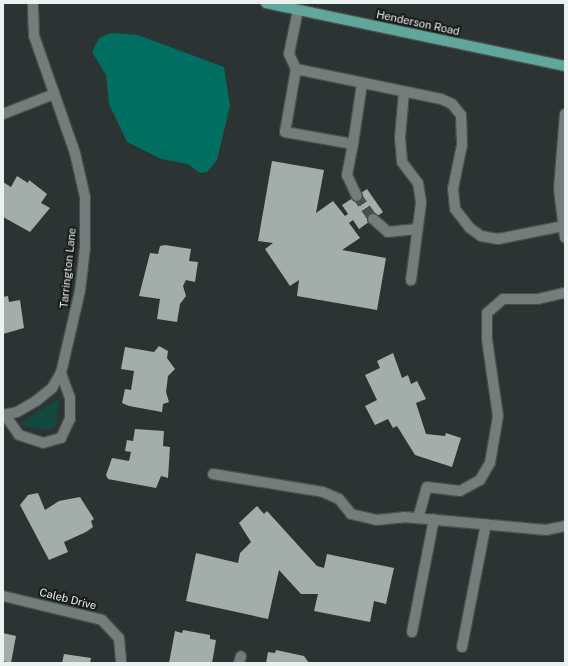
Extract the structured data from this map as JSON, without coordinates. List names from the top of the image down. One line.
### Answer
{"streets":{"main road":["Henderson Road"],"street":["Tarrington Lane","Caleb Drive"]}}
